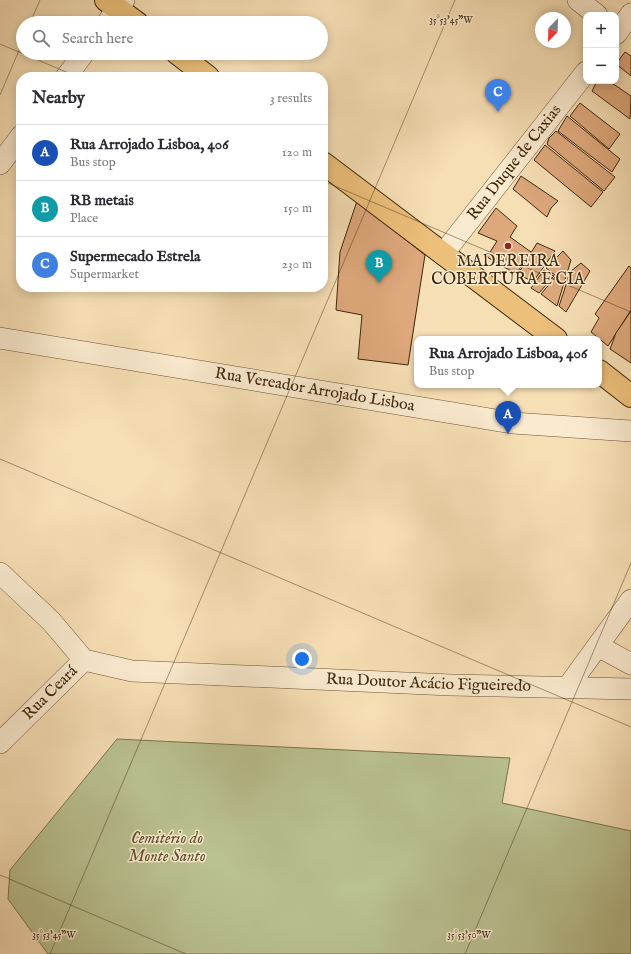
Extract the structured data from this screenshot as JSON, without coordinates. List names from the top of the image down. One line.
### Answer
{"streets":{"street":["Rua Duque de Caxias","Rua Vereador Arrojado Lisboa","Rua Doutor Acácio Figueiredo","Rua Ceará"]},"crossings":[["Rua Doutor Acácio Figueiredo","Rua Ceará"]],"parks":["Cemitério do Monte Santo"],"places":["MADEREIRA COBERTURA E CIA"],"north":"bottom left","page":{"map_buttons":["+","−"],"search":"Search here","heading":["Nearby","3 results"],"pins":["C","B","A"],"list":[{"mark":"A","name":"Rua Arrojado Lisboa, 406","note":"Bus stop","value":"120 m"},{"mark":"B","name":"RB metais","note":"Place","value":"150 m"},{"mark":"C","name":"Supermecado Estrela","note":"Supermarket","value":"230 m"}],"popup":["Rua Arrojado Lisboa, 406","Bus stop"]},"coordinates":["35°53'45\"W","35°53'50\"W"]}
